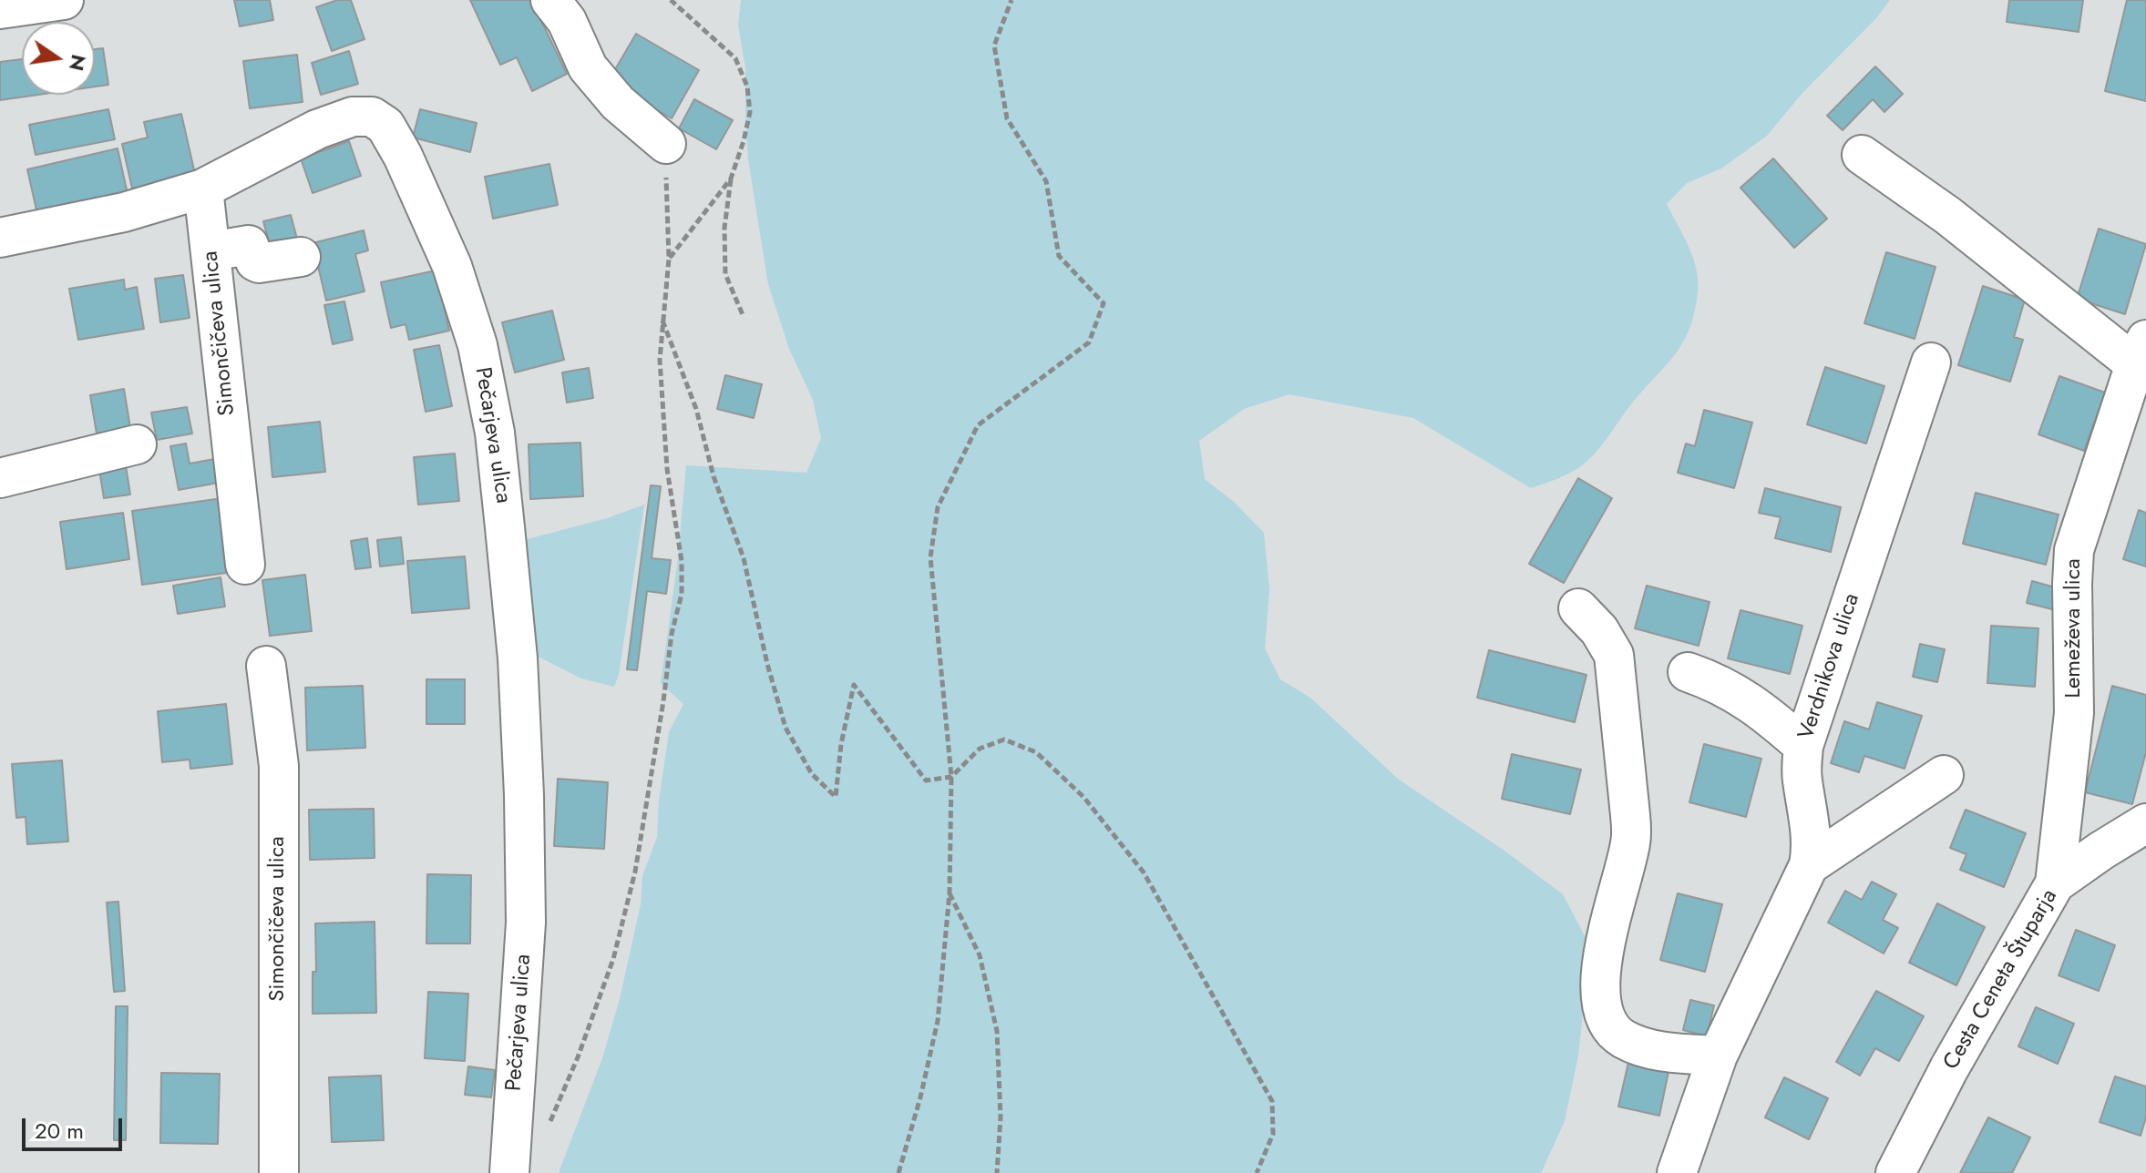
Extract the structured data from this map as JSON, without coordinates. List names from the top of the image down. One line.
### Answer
{"streets":{"street":["Simončičeva ulica","Pečarjeva ulica","Lemeževa ulica","Verdnikova ulica","Cesta Ceneta Štuparja"]},"crossings":[["Simončičeva ulica","Pečarjeva ulica"],["Lemeževa ulica","Cesta Ceneta Štuparja"]],"scale_bar":"20 m","north":"right"}
